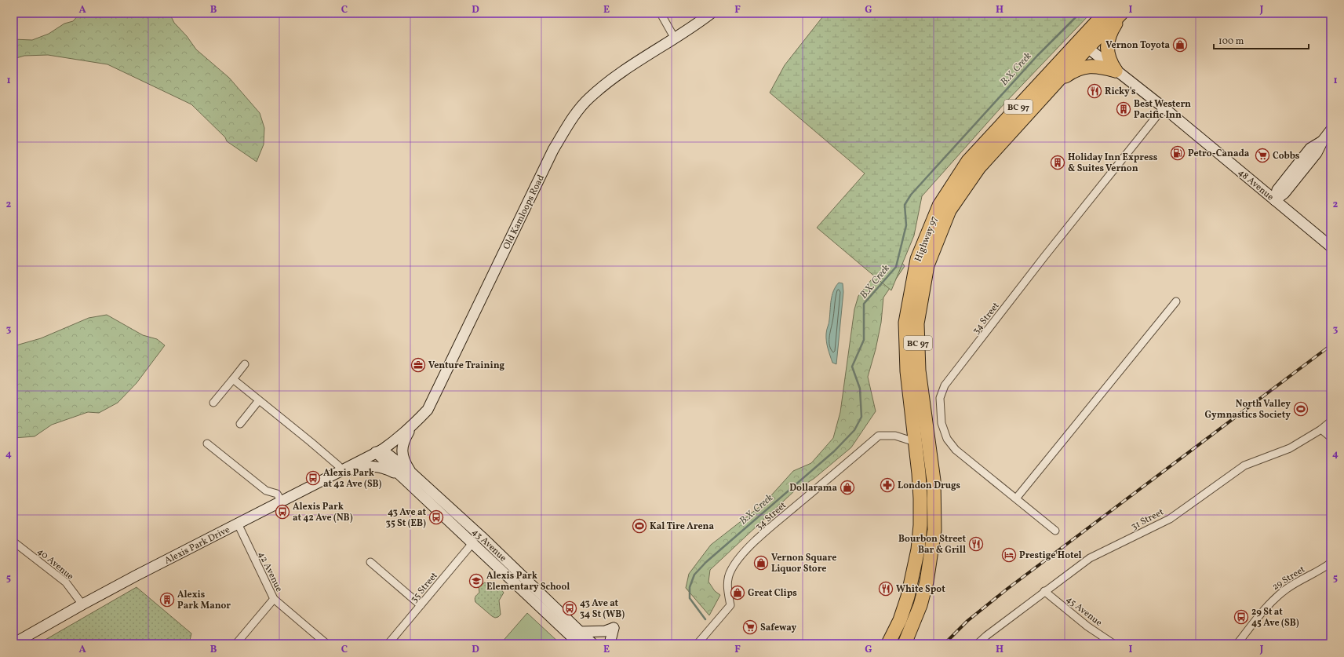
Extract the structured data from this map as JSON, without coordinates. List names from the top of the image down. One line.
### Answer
{"streets":{"highway":["BC 97","Highway 97"],"street":["48 Avenue","Old Kamloops Road","34 Street","31 Street","Alexis Park Drive","43 Avenue","40 Avenue","42 Avenue","29 Street","35 Street","45 Avenue"]},"crossings":[["BC 97","Highway 97"],["48 Avenue","Highway 97"],["48 Avenue","34 Street"],["Old Kamloops Road","Alexis Park Drive"],["Old Kamloops Road","43 Avenue"],["Highway 97","34 Street"],["31 Street","45 Avenue"],["Alexis Park Drive","43 Avenue"],["Alexis Park Drive","40 Avenue"],["Alexis Park Drive","42 Avenue"],["43 Avenue","35 Street"]],"water":["B.X. Creek"],"places":{"shop":["Vernon Toyota","Dollarama","Vernon Square Liquor Store","Great Clips"],"restaurant":["Ricky's","Bourbon Street Bar & Grill","White Spot"],"building":["Best Western Pacific Inn","Holiday Inn Express & Suites Vernon","Alexis Park Manor"],"fuel station":["Petro-Canada"],"supermarket":["Cobbs","Safeway"],"office":["Venture Training"],"sports":["North Valley Gymnastics Society","Kal Tire Arena"],"bus stop":["Alexis Park at 42 Ave (SB)","Alexis Park at 42 Ave (NB)","43 Ave at 35 St (EB)","43 Ave at 34 St (WB)","29 St at 45 Ave (SB)"],"pharmacy":["London Drugs"],"hotel":["Prestige Hotel"],"school or university":["Alexis Park Elementary School"]},"scale_bar":"100 m","grid":{"columns":["A","B","C","D","E","F","G","H","I","J"],"rows":["1","2","3","4","5"]}}
